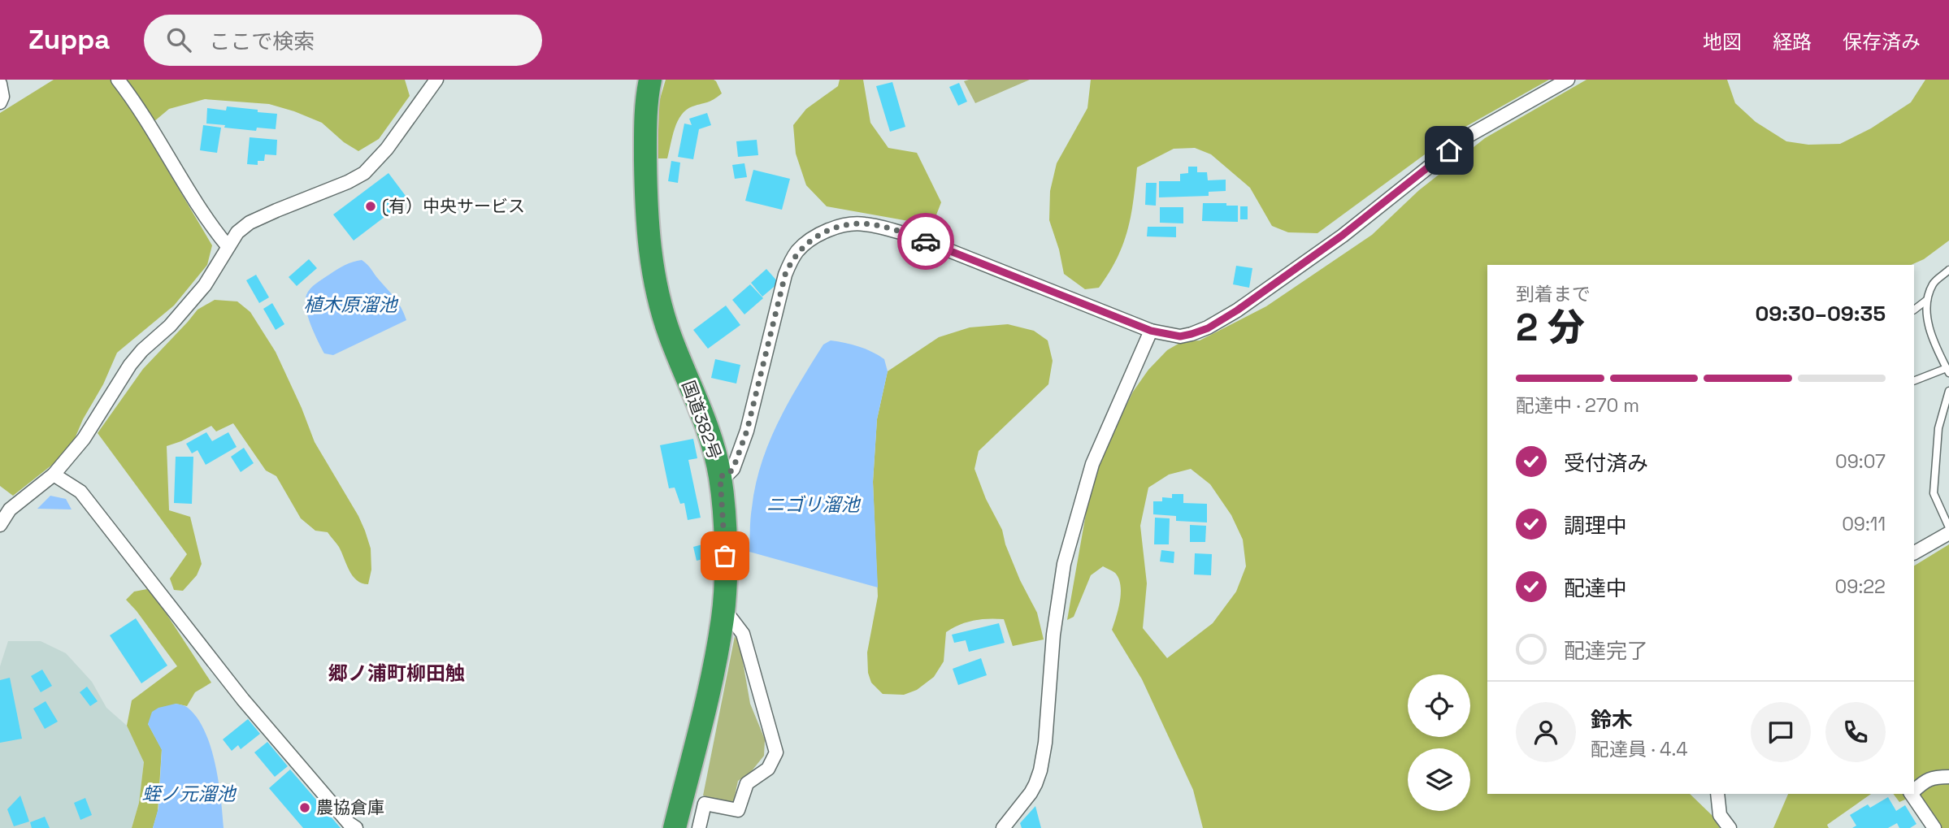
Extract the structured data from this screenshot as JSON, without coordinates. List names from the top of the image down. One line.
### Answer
{"streets":{"highway":["国道382号"]},"districts":["郷ノ浦町柳田触"],"water":["植木原溜池","ニゴリ溜池","蛭ノ元溜池"],"places":["(有）中央サービス","農協倉庫"],"page":{"header":"Zuppa","search":"ここで検索","nav":["地図","経路","保存済み"],"heading":["2 分","到着まで","09:30–09:35"],"panel":["鈴木","配達員 · 4.4"],"bar":"配達中 · 270 m","list":[["受付済み","09:07"],["調理中","09:11"],["配達中","09:22"],"配達完了"]}}
